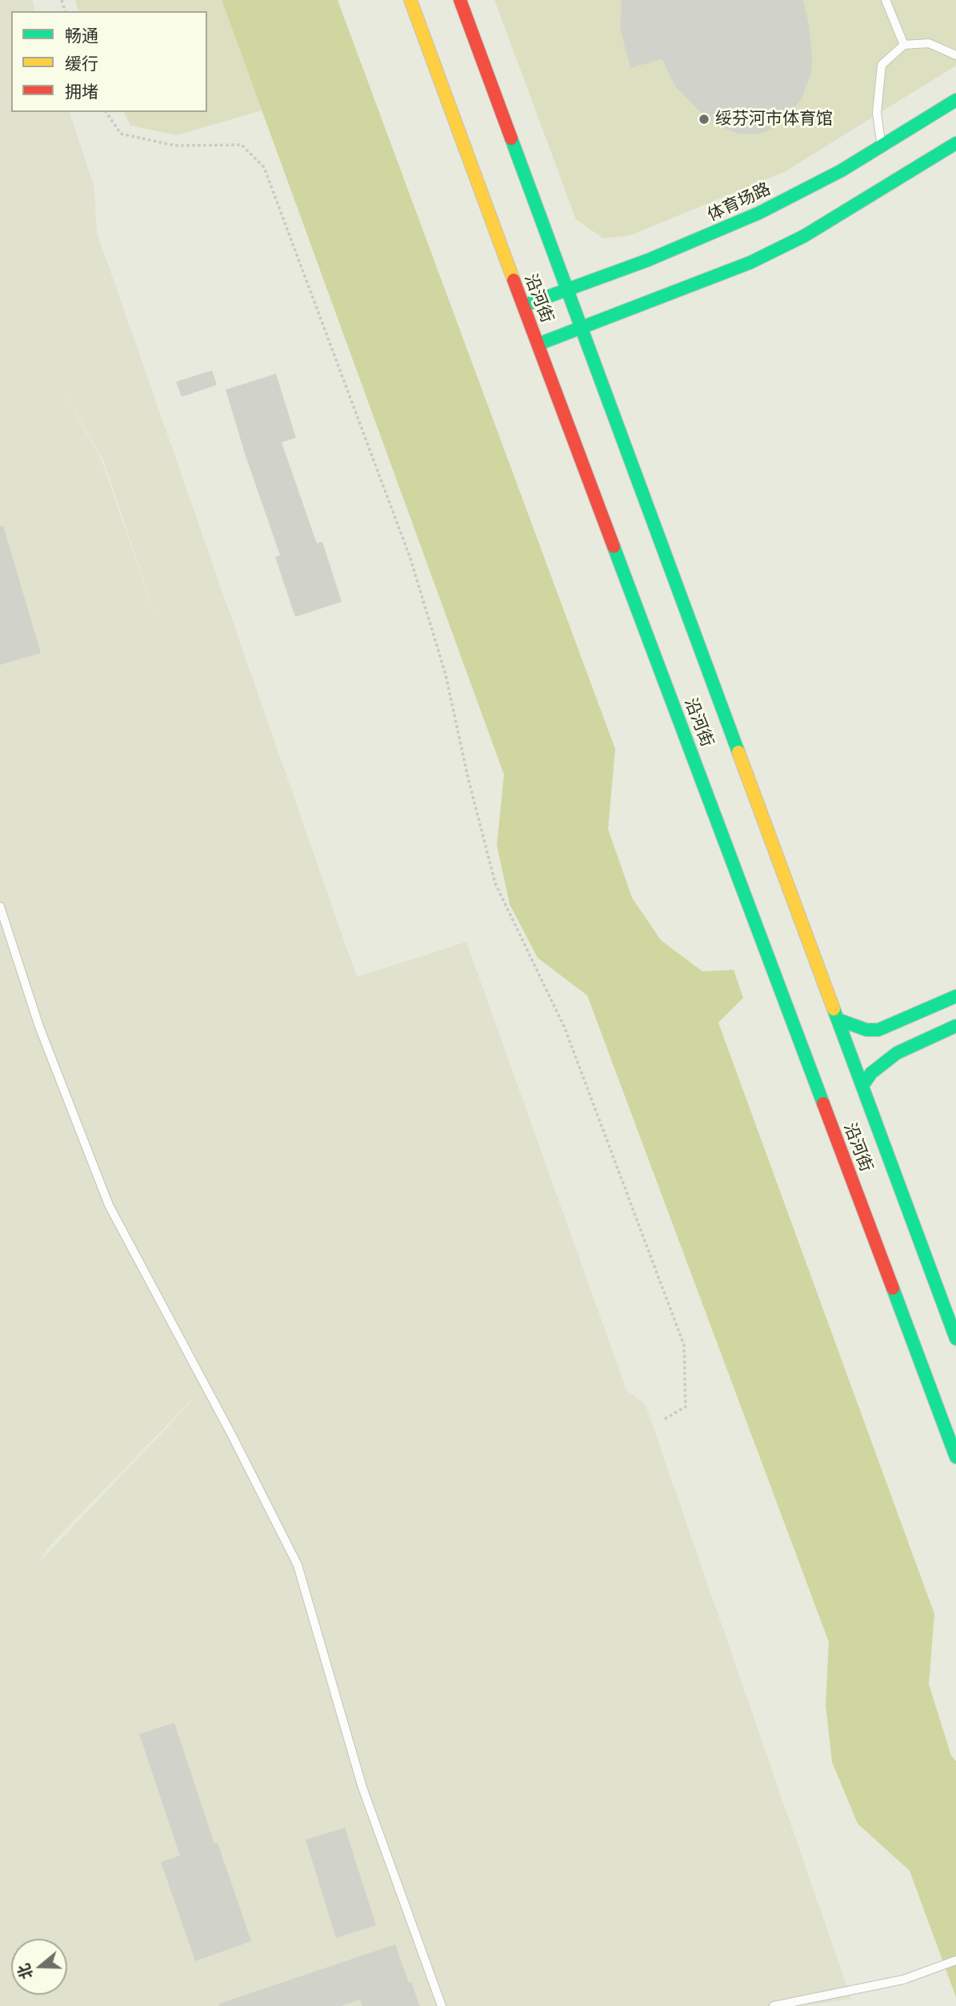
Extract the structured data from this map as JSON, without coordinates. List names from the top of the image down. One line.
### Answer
{"streets":{"main road":["体育场路","沿河街"]},"crossings":[["体育场路","沿河街"]],"places":["绥芬河市体育馆"],"legend":["畅通","缓行","拥堵"],"north":"left"}
